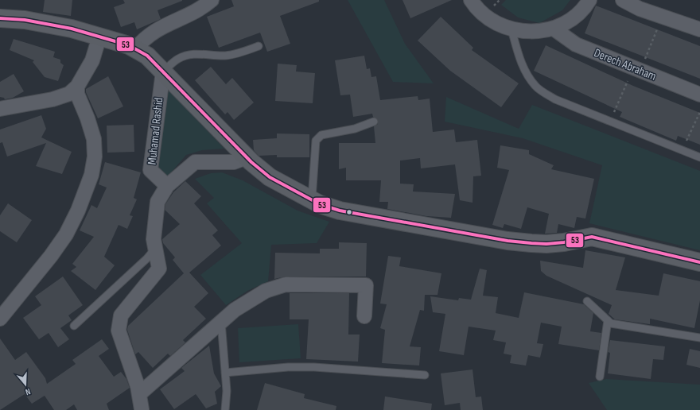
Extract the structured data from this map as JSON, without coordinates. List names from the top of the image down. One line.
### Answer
{"streets":{"street":["Derech Abraham","Muhamad Rashid"]},"lines":["transit line 53"],"north":"bottom"}
